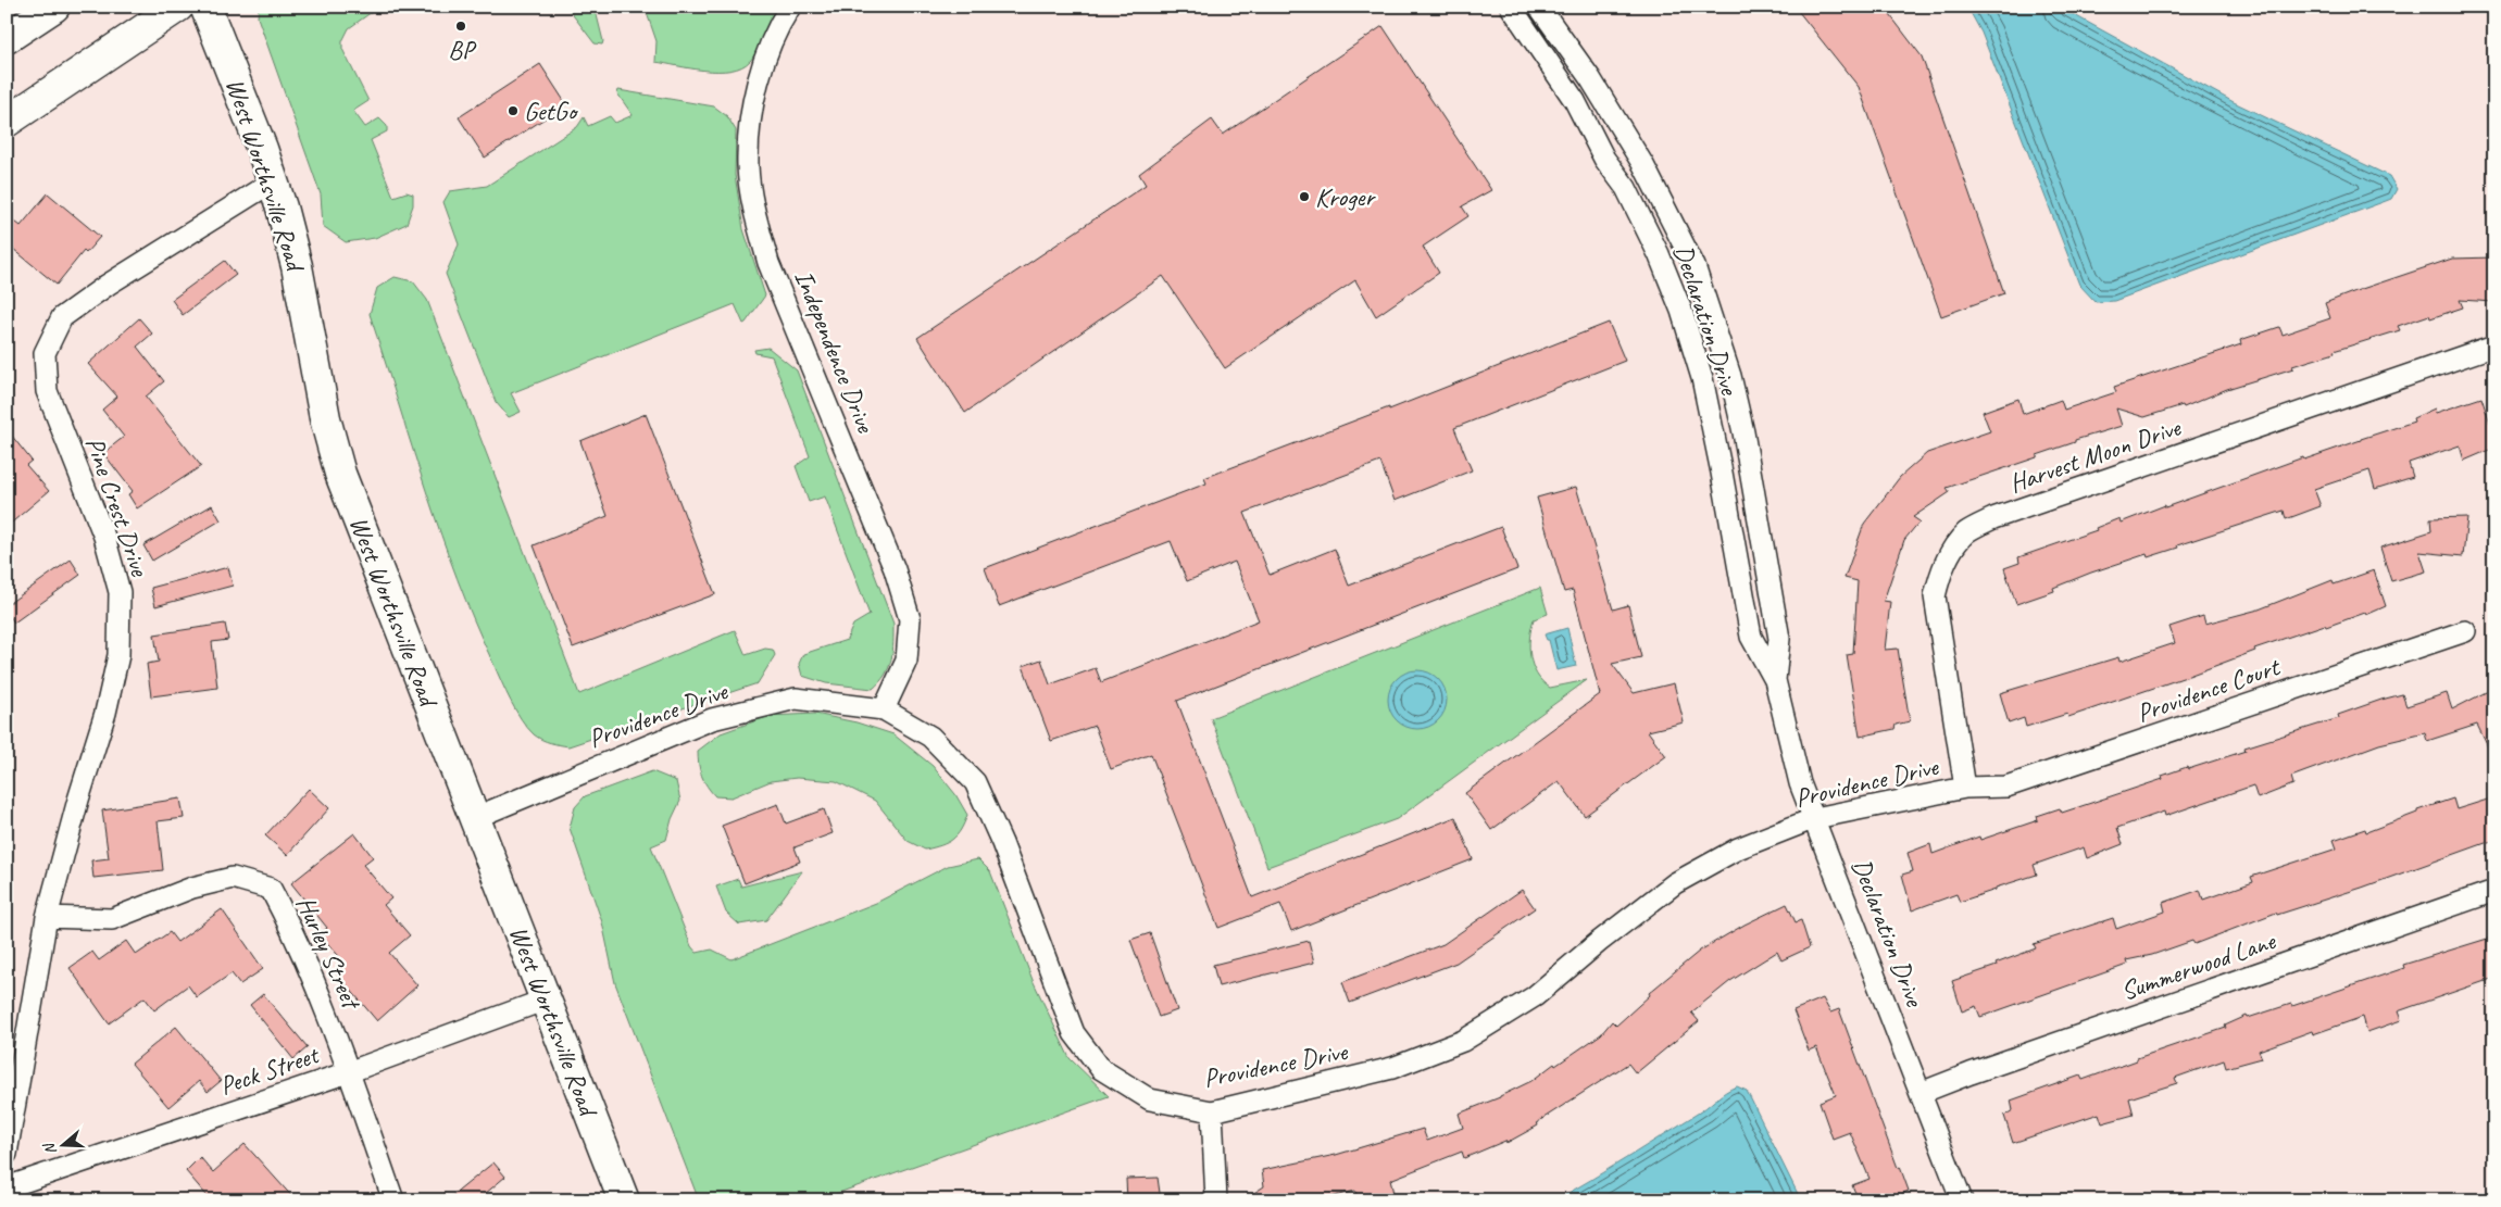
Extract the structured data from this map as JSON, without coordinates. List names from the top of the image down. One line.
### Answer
{"streets":{"main road":["West Worthsville Road"],"street":["Declaration Drive","Independence Drive","Harvest Moon Drive","Pine Crest Drive","Providence Court","Providence Drive","Hurley Street","Summerwood Lane","Peck Street"]},"crossings":[["West Worthsville Road","Pine Crest Drive"],["West Worthsville Road","Providence Drive"],["West Worthsville Road","Peck Street"],["Declaration Drive","Providence Drive"],["Declaration Drive","Summerwood Lane"],["Independence Drive","Providence Drive"],["Harvest Moon Drive","Providence Court"],["Harvest Moon Drive","Providence Drive"],["Pine Crest Drive","Hurley Street"],["Providence Court","Providence Drive"],["Hurley Street","Peck Street"]],"places":["BP","GetGo","Kroger"],"north":"left"}
